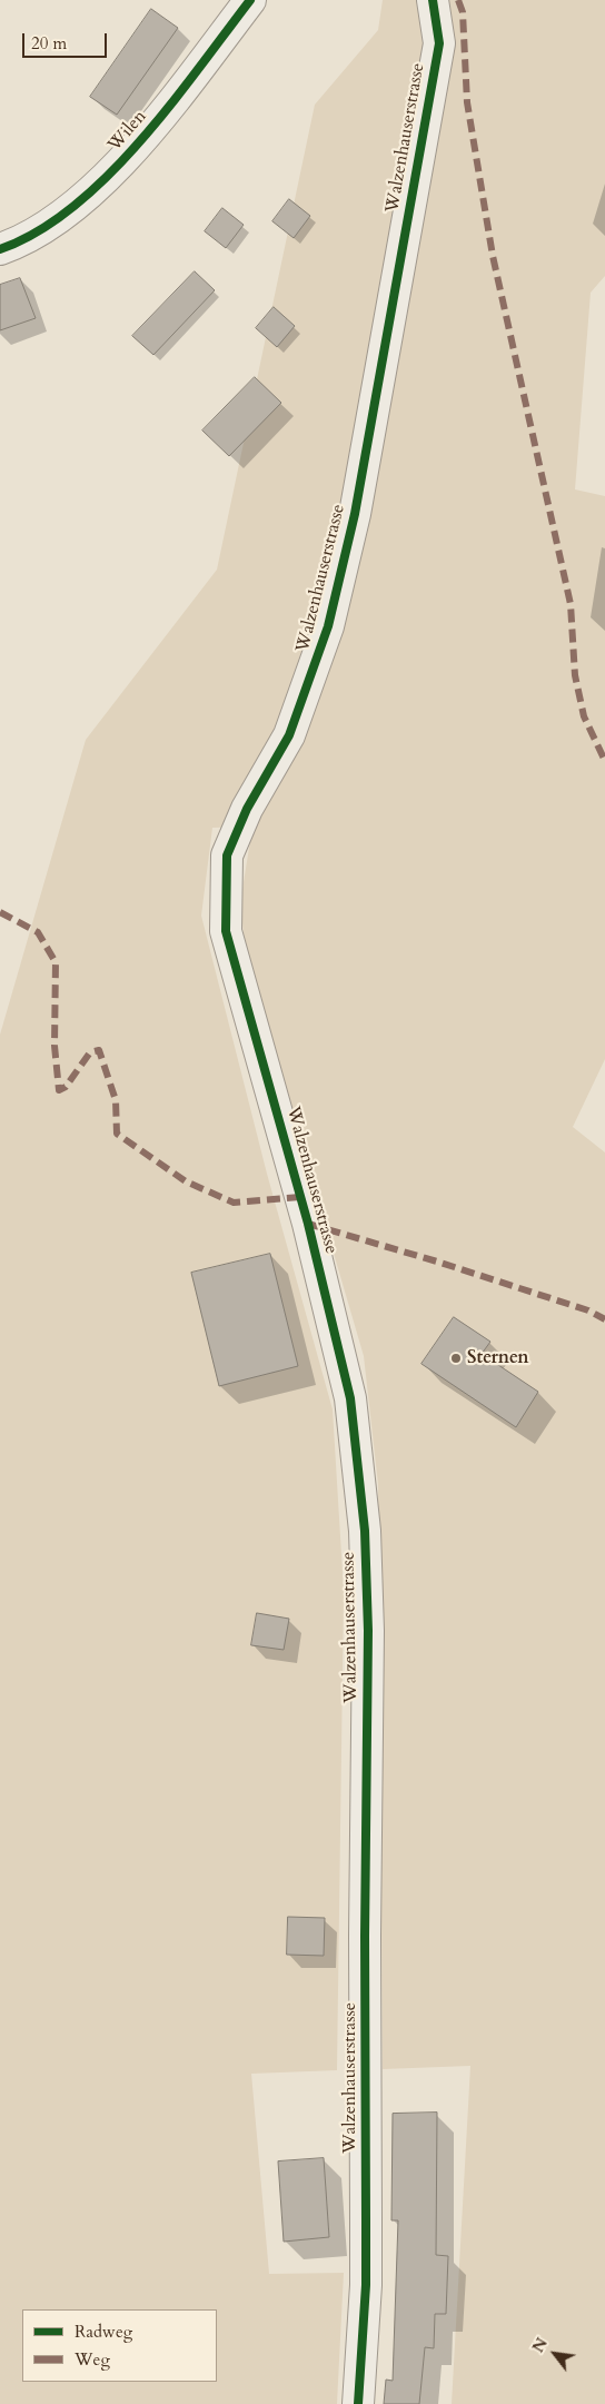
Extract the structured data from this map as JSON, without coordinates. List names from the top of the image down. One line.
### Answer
{"streets":{"street":["Wilen","Walzenhauserstrasse"]},"places":["Sternen"],"legend":["Radweg","Weg"],"scale_bar":"20 m","north":"top left"}
